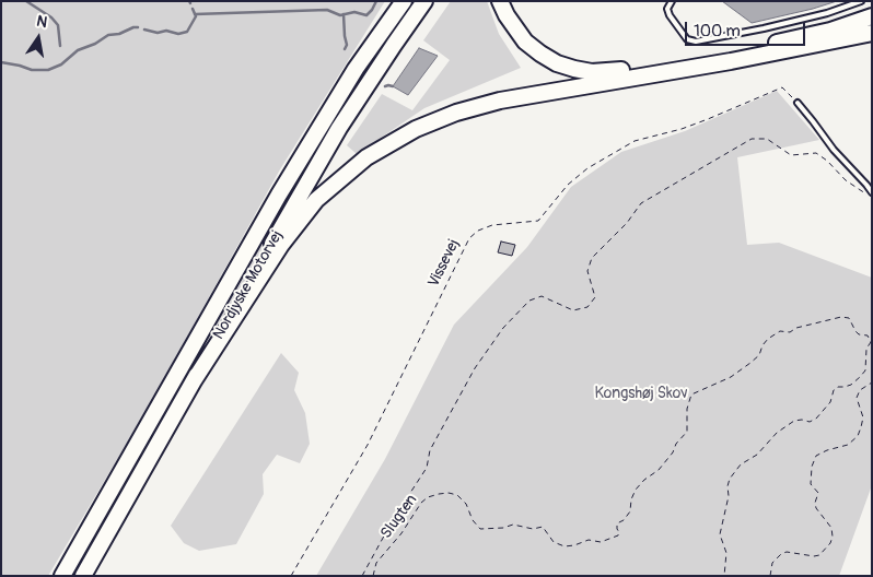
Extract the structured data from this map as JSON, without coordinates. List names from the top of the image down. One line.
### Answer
{"streets":{"highway":["Nordjyske Motorvej"],"path":["Vissevej","Slugten"]},"parks":["Kongshøj Skov"],"scale_bar":"100 m","north":"top"}
